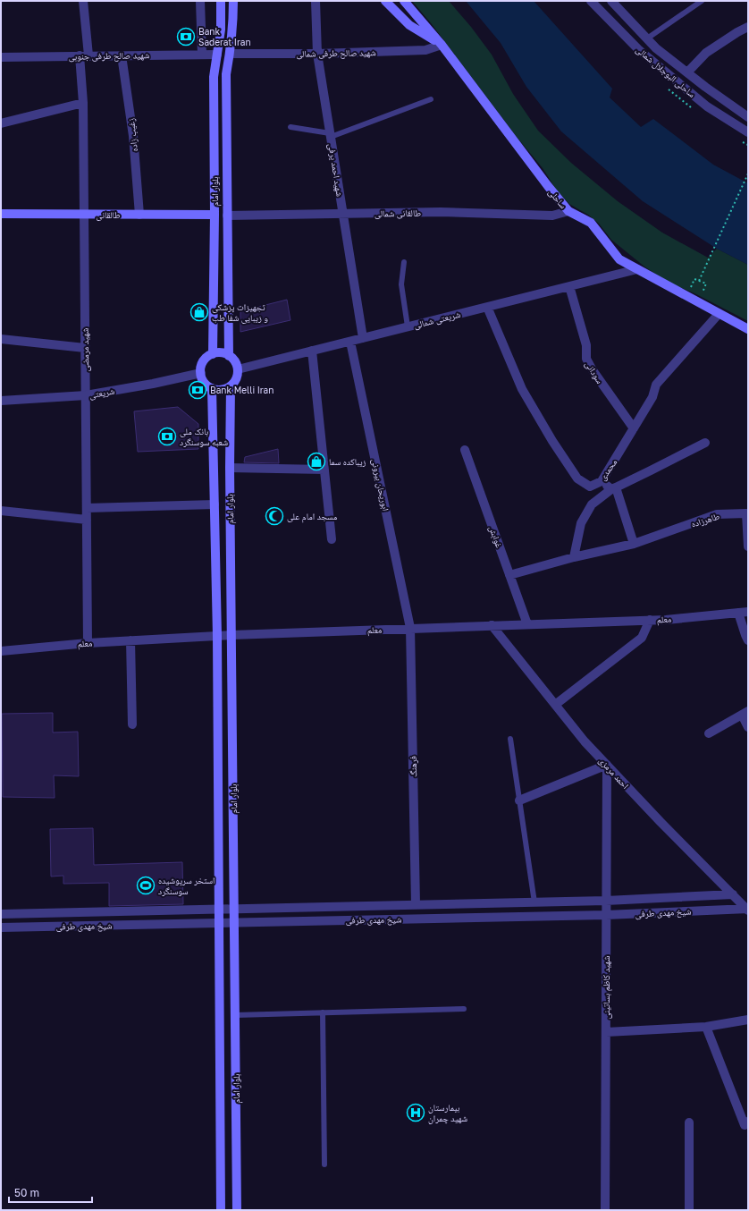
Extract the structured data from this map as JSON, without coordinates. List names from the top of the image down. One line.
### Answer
{"streets":{"main road":["بلوار امام","ساحلی","طالقانی"],"street":["شهید صالح طرفی شمالی","شهید صالح طرفی جنوبی","ساحلی البوجلال شمالی","زغیب زاده","شهید احمد یرفی","طالقانی شمالی","شریعتی شمالی","شهید مرمضی","سودانی","شریعتی","محمدی","ابوریحان بیرونی","طاهرزاده","غوابش","معلم","فرهنگ","احمد مرمزی","شیخ مهدی طرفی","شهید کاظم بساتینی"]},"crossings":[["شهید صالح طرفی شمالی","شهید احمد یرفی"],["شهید صالح طرفی شمالی","بلوار امام"],["شهید صالح طرفی شمالی","ساحلی"],["شهید صالح طرفی جنوبی","زغیب زاده"],["شهید صالح طرفی جنوبی","بلوار امام"],["شهید صالح طرفی جنوبی","شهید مرمضی"],["زغیب زاده","طالقانی"],["شهید احمد یرفی","طالقانی شمالی"],["شهید احمد یرفی","شریعتی شمالی"],["بلوار امام","طالقانی شمالی"],["بلوار امام","طالقانی"],["بلوار امام","شریعتی شمالی"],["بلوار امام","شریعتی"],["بلوار امام","معلم"],["بلوار امام","شیخ مهدی طرفی"],["ساحلی","طالقانی شمالی"],["ساحلی","شریعتی شمالی"],["ساحلی","محمدی"],["طالقانی","شهید مرمضی"],["شریعتی شمالی","سودانی"],["شریعتی شمالی","شریعتی"],["شریعتی شمالی","محمدی"],["شریعتی شمالی","ابوریحان بیرونی"],["شهید مرمضی","شریعتی"],["شهید مرمضی","معلم"],["سودانی","محمدی"],["ابوریحان بیرونی","معلم"],["ابوریحان بیرونی","فرهنگ"],["طاهرزاده","غوابش"],["غوابش","معلم"],["معلم","فرهنگ"],["معلم","احمد مرمزی"],["فرهنگ","شیخ مهدی طرفی"],["احمد مرمزی","شیخ مهدی طرفی"],["احمد مرمزی","شهید کاظم بساتینی"],["شیخ مهدی طرفی","شهید کاظم بساتینی"]],"places":{"bank":["Bank Saderat Iran","Bank Melli Iran","بانک ملی شعبه سوسنگرد"],"shop":["تجهیزات پزشکی و زیبایی شفا طب","زیباکده سما"],"mosque":["مسجد امام علی"],"sports":["استخر سرپوشیده سوسنگرد"],"hospital":["بیمارستان شهید چمران"]},"scale_bar":"50 m"}
